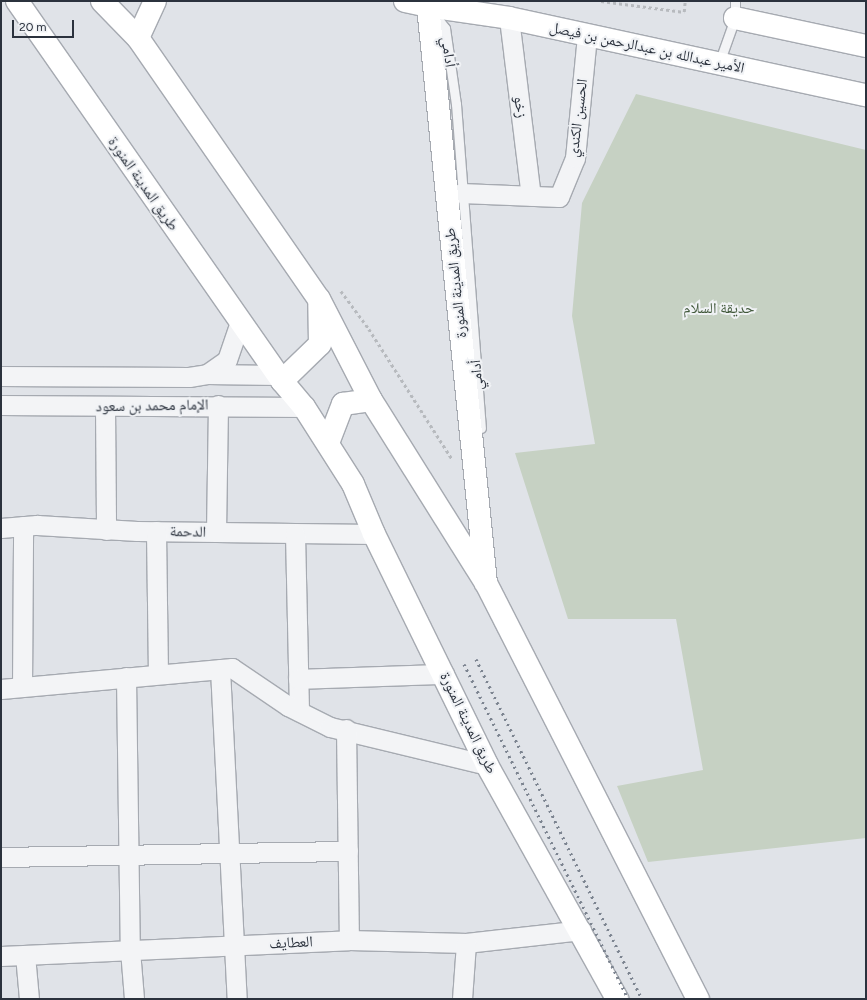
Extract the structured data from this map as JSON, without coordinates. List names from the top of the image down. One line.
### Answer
{"streets":{"main road":["الأمير عبدالله بن عبدالرحمن بن فيصل","طريق المدينة المنورة"],"street":["زخو","الحسين الكندي","الإمام محمد بن سعود","الدحمة","العطايف"],"lane":["أدامي"]},"crossings":[["الأمير عبدالله بن عبدالرحمن بن فيصل","أدامي"],["الأمير عبدالله بن عبدالرحمن بن فيصل","زخو"],["الأمير عبدالله بن عبدالرحمن بن فيصل","الحسين الكندي"],["الأمير عبدالله بن عبدالرحمن بن فيصل","طريق المدينة المنورة"],["أدامي","الحسين الكندي"],["أدامي","طريق المدينة المنورة"],["زخو","الحسين الكندي"],["طريق المدينة المنورة","الإمام محمد بن سعود"],["طريق المدينة المنورة","الدحمة"],["طريق المدينة المنورة","العطايف"]],"parks":["حديقة السلام"],"scale_bar":"20 m"}
